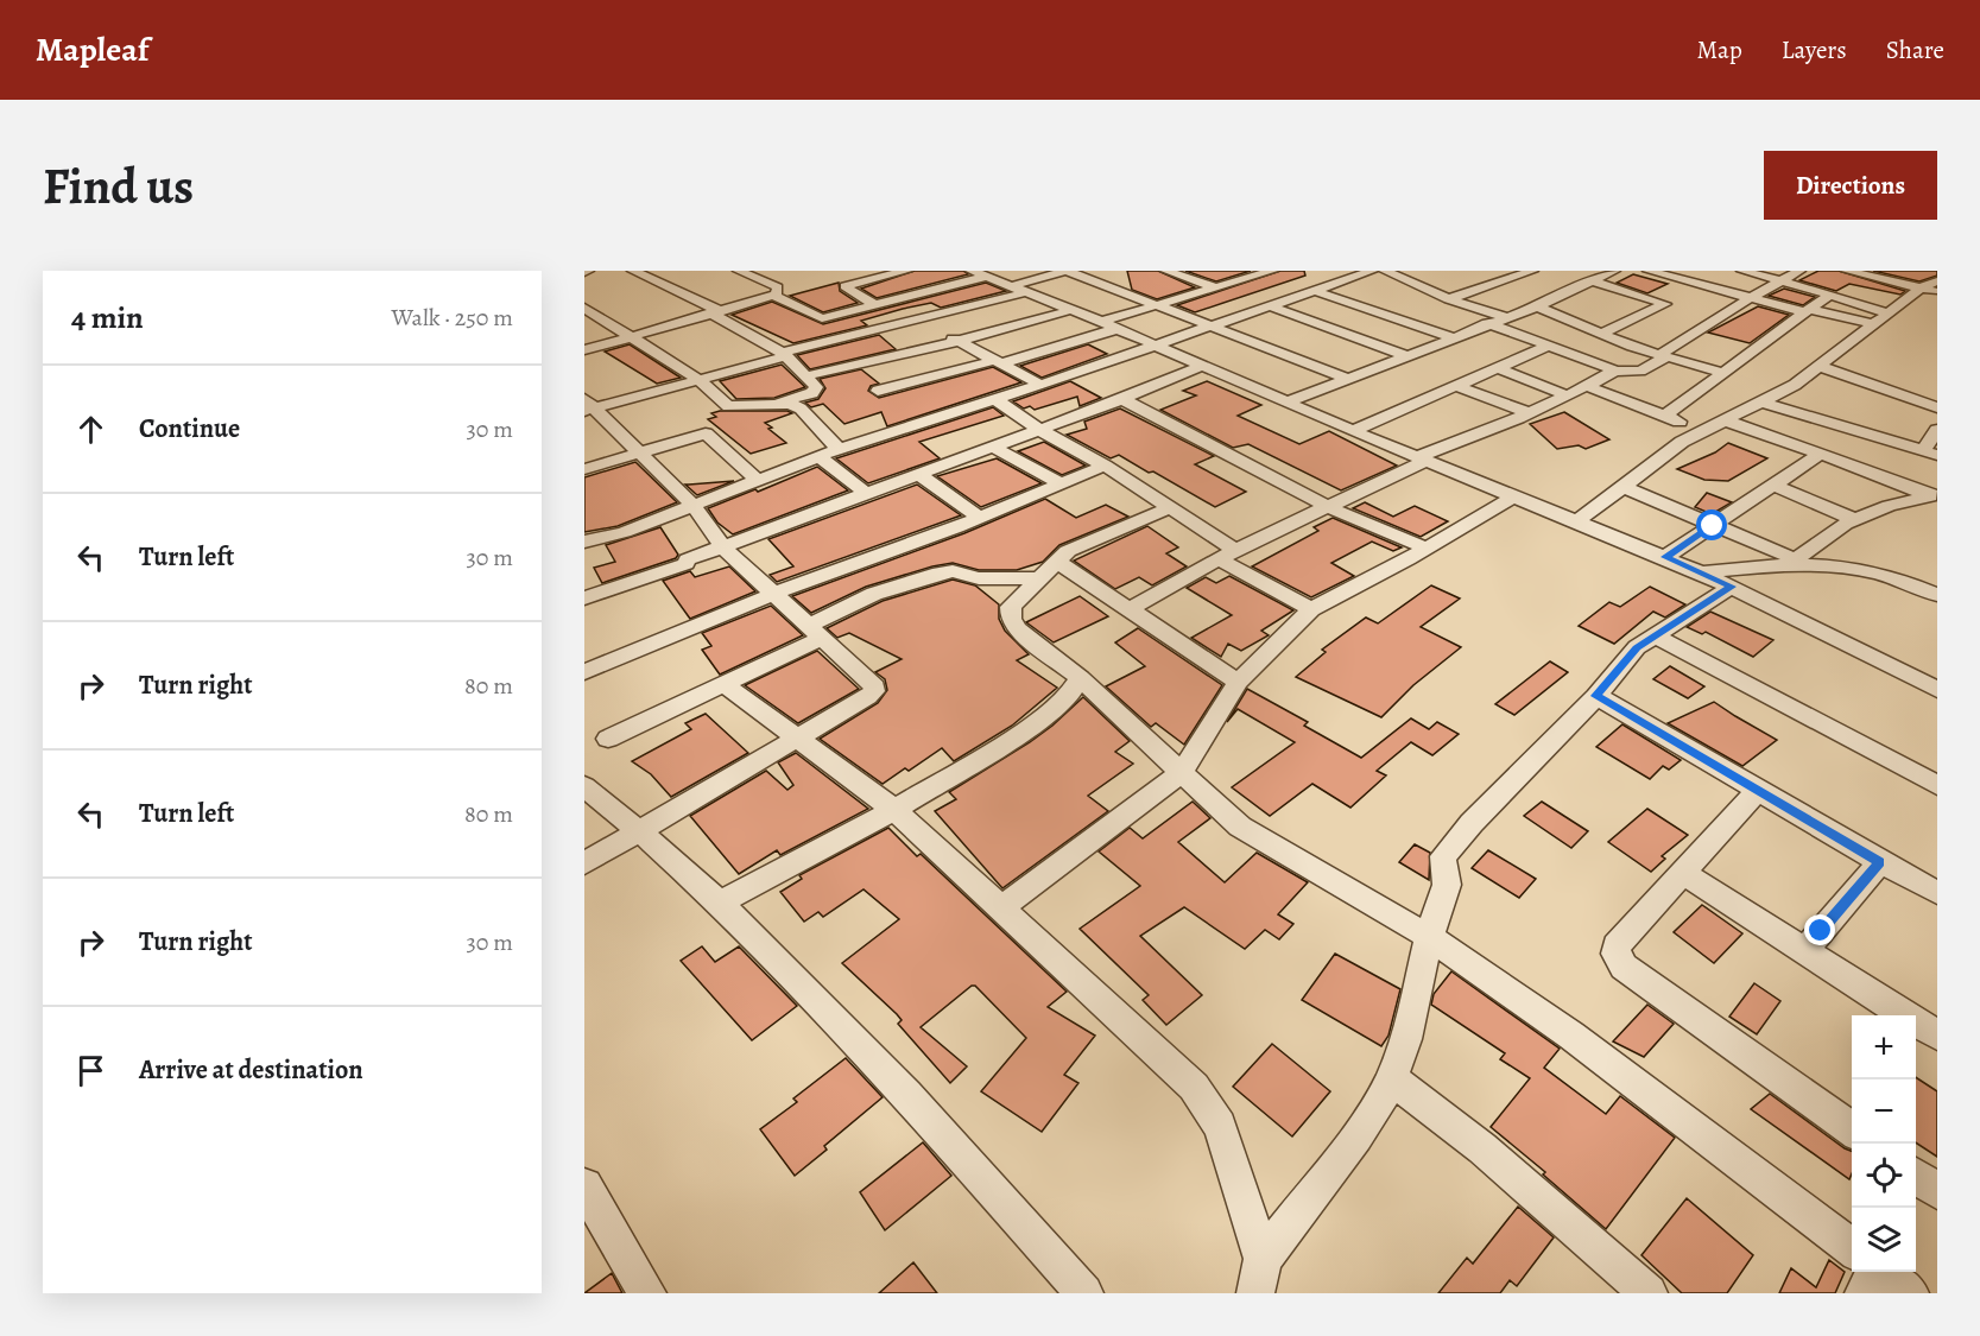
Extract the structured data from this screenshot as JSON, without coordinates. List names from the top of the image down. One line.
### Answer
{"page":{"header":"Mapleaf","nav":["Map","Layers","Share"],"buttons":"Directions","title":"Find us","heading":["4 min","Walk · 250 m"],"list":[["Continue","30 m"],["Turn left","30 m"],["Turn right","80 m"],["Turn left","80 m"],["Turn right","30 m"],"Arrive at destination"],"map_buttons":["+","−"]}}
